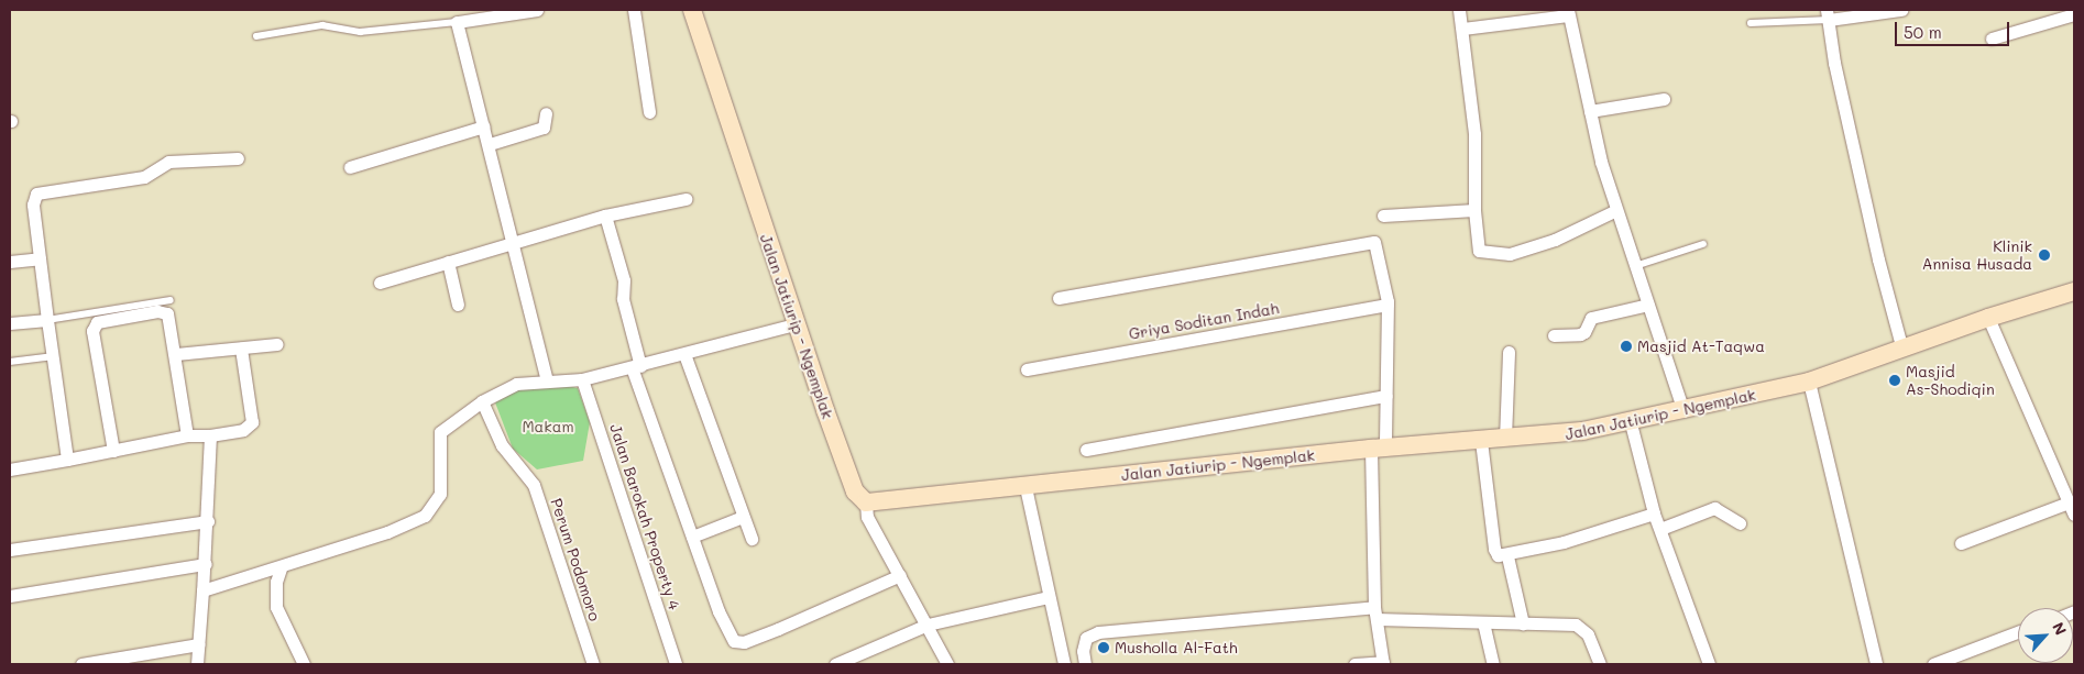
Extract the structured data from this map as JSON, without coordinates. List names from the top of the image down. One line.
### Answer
{"streets":{"street":["Griya Soditan Indah","Jalan Jatiurip - Ngemplak","Jalan Barokah Property 4","Perum Podomoro"]},"parks":["Makam"],"places":["Klinik Annisa Husada","Masjid At-Taqwa","Masjid As-Shodiqin","Musholla Al-Fath"],"scale_bar":"50 m","north":"top right"}
